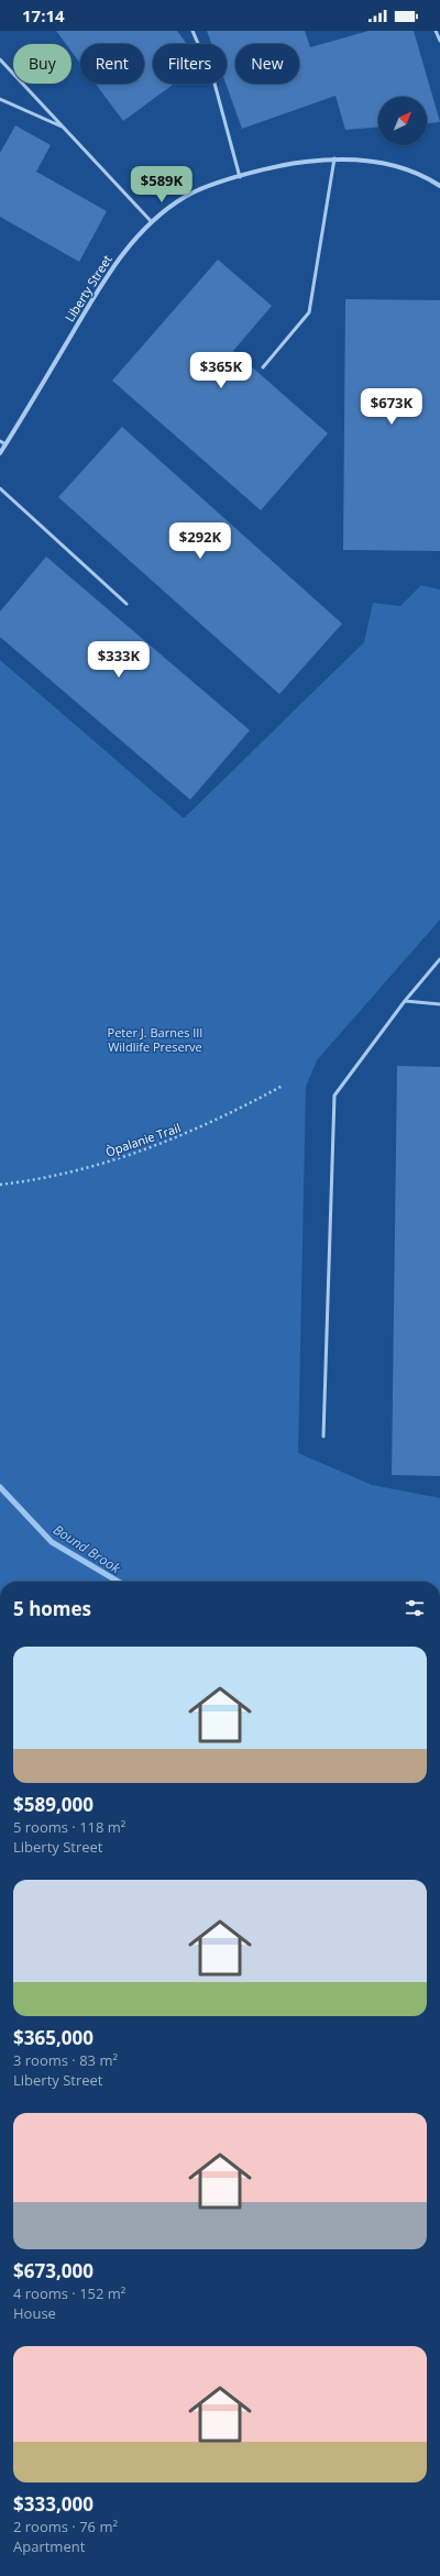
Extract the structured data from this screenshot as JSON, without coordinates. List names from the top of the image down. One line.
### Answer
{"streets":{"street":["Liberty Street"],"path":["Òpalanie Trail"]},"water":["Bound Brook"],"parks":["Peter J. Barnes III Wildlife Preserve"],"north":"top right","page":{"status":"17:14","chip":["Buy","Rent","Filters","New"],"price":["$589K","$365K","$673K","$292K","$333K"],"heading":"5 homes","list":[{"name":"$589,000","note":"5 rooms · 118 m² · Liberty Street"},{"name":"$365,000","note":"3 rooms · 83 m² · Liberty Street"},{"name":"$673,000","note":"4 rooms · 152 m² · House"},{"name":"$333,000","note":"2 rooms · 76 m² · Apartment"}]}}
